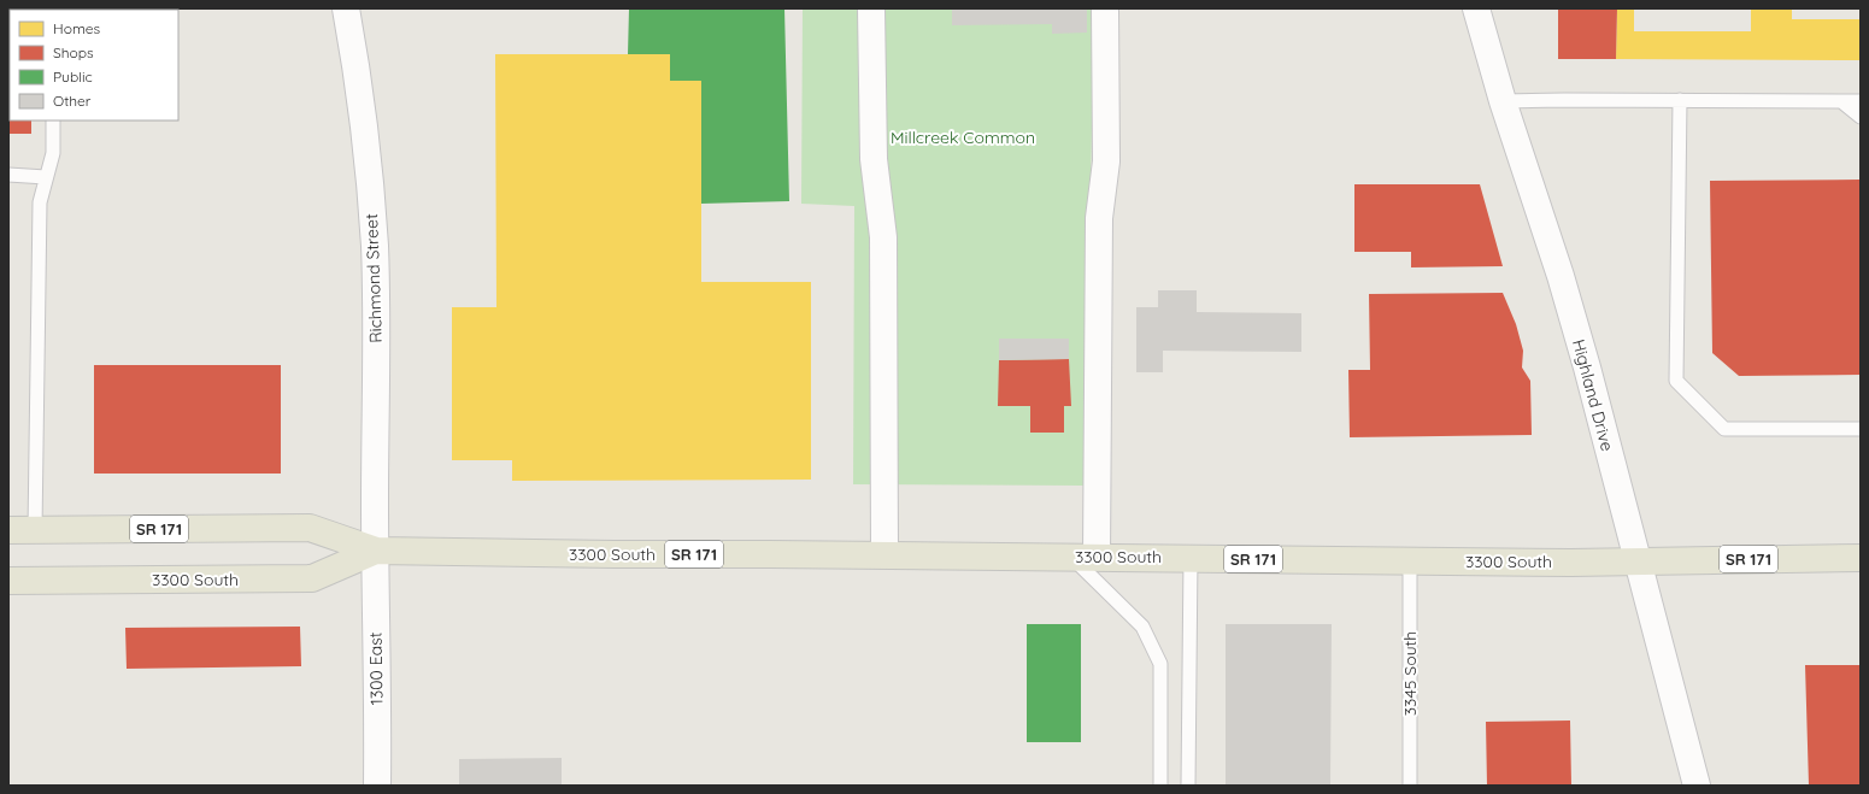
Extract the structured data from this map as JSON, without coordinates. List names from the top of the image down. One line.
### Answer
{"streets":{"main road":["Richmond Street","Highland Drive","SR 171","3300 South","1300 East"],"lane":["3345 South"]},"crossings":[["Richmond Street","3300 South"],["Richmond Street","1300 East"],["Highland Drive","3300 South"],["3300 South","1300 East"],["3300 South","3345 South"]],"parks":["Millcreek Common"],"legend":["Homes","Shops","Public","Other"]}
